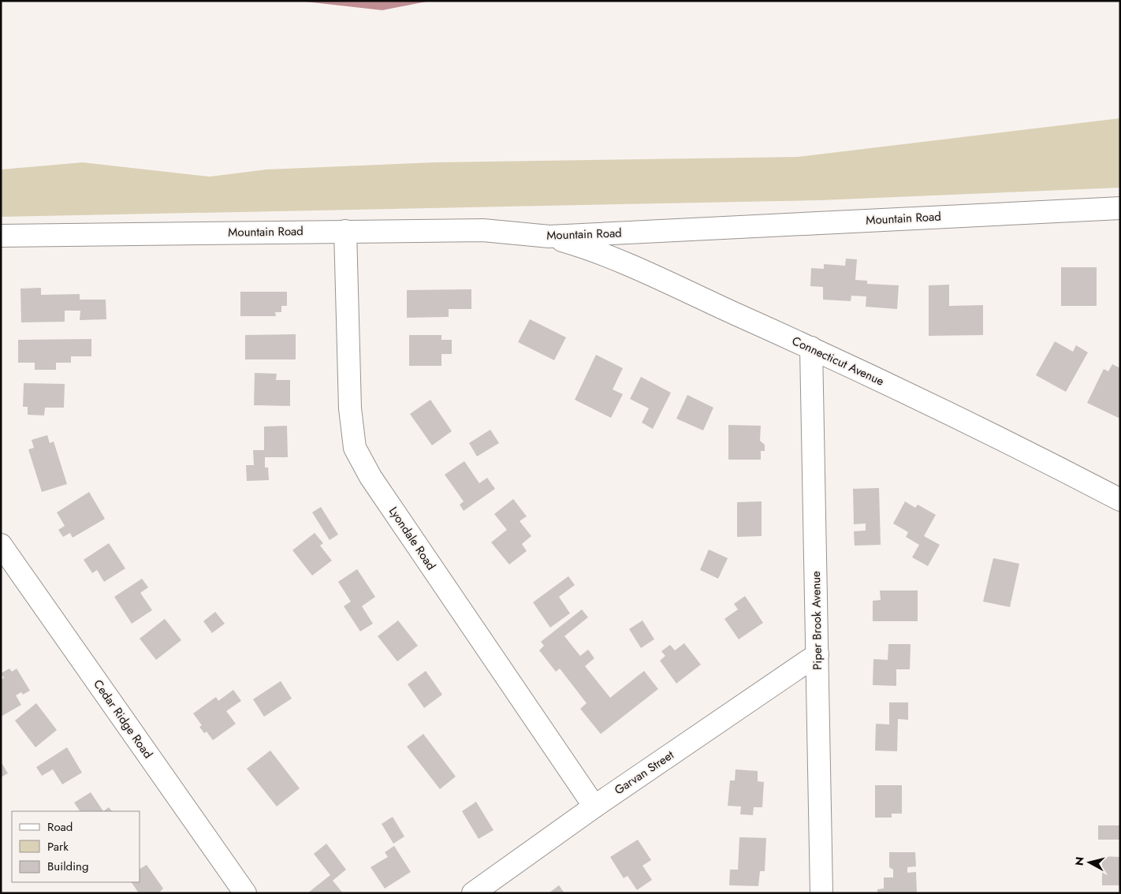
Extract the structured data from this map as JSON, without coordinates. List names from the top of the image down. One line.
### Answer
{"streets":{"street":["Mountain Road","Connecticut Avenue","Lyondale Road","Piper Brook Avenue","Cedar Ridge Road","Garvan Street"]},"crossings":[["Mountain Road","Connecticut Avenue"],["Mountain Road","Lyondale Road"],["Connecticut Avenue","Piper Brook Avenue"],["Lyondale Road","Garvan Street"],["Piper Brook Avenue","Garvan Street"]],"legend":["Road","Park","Building"],"north":"left"}
